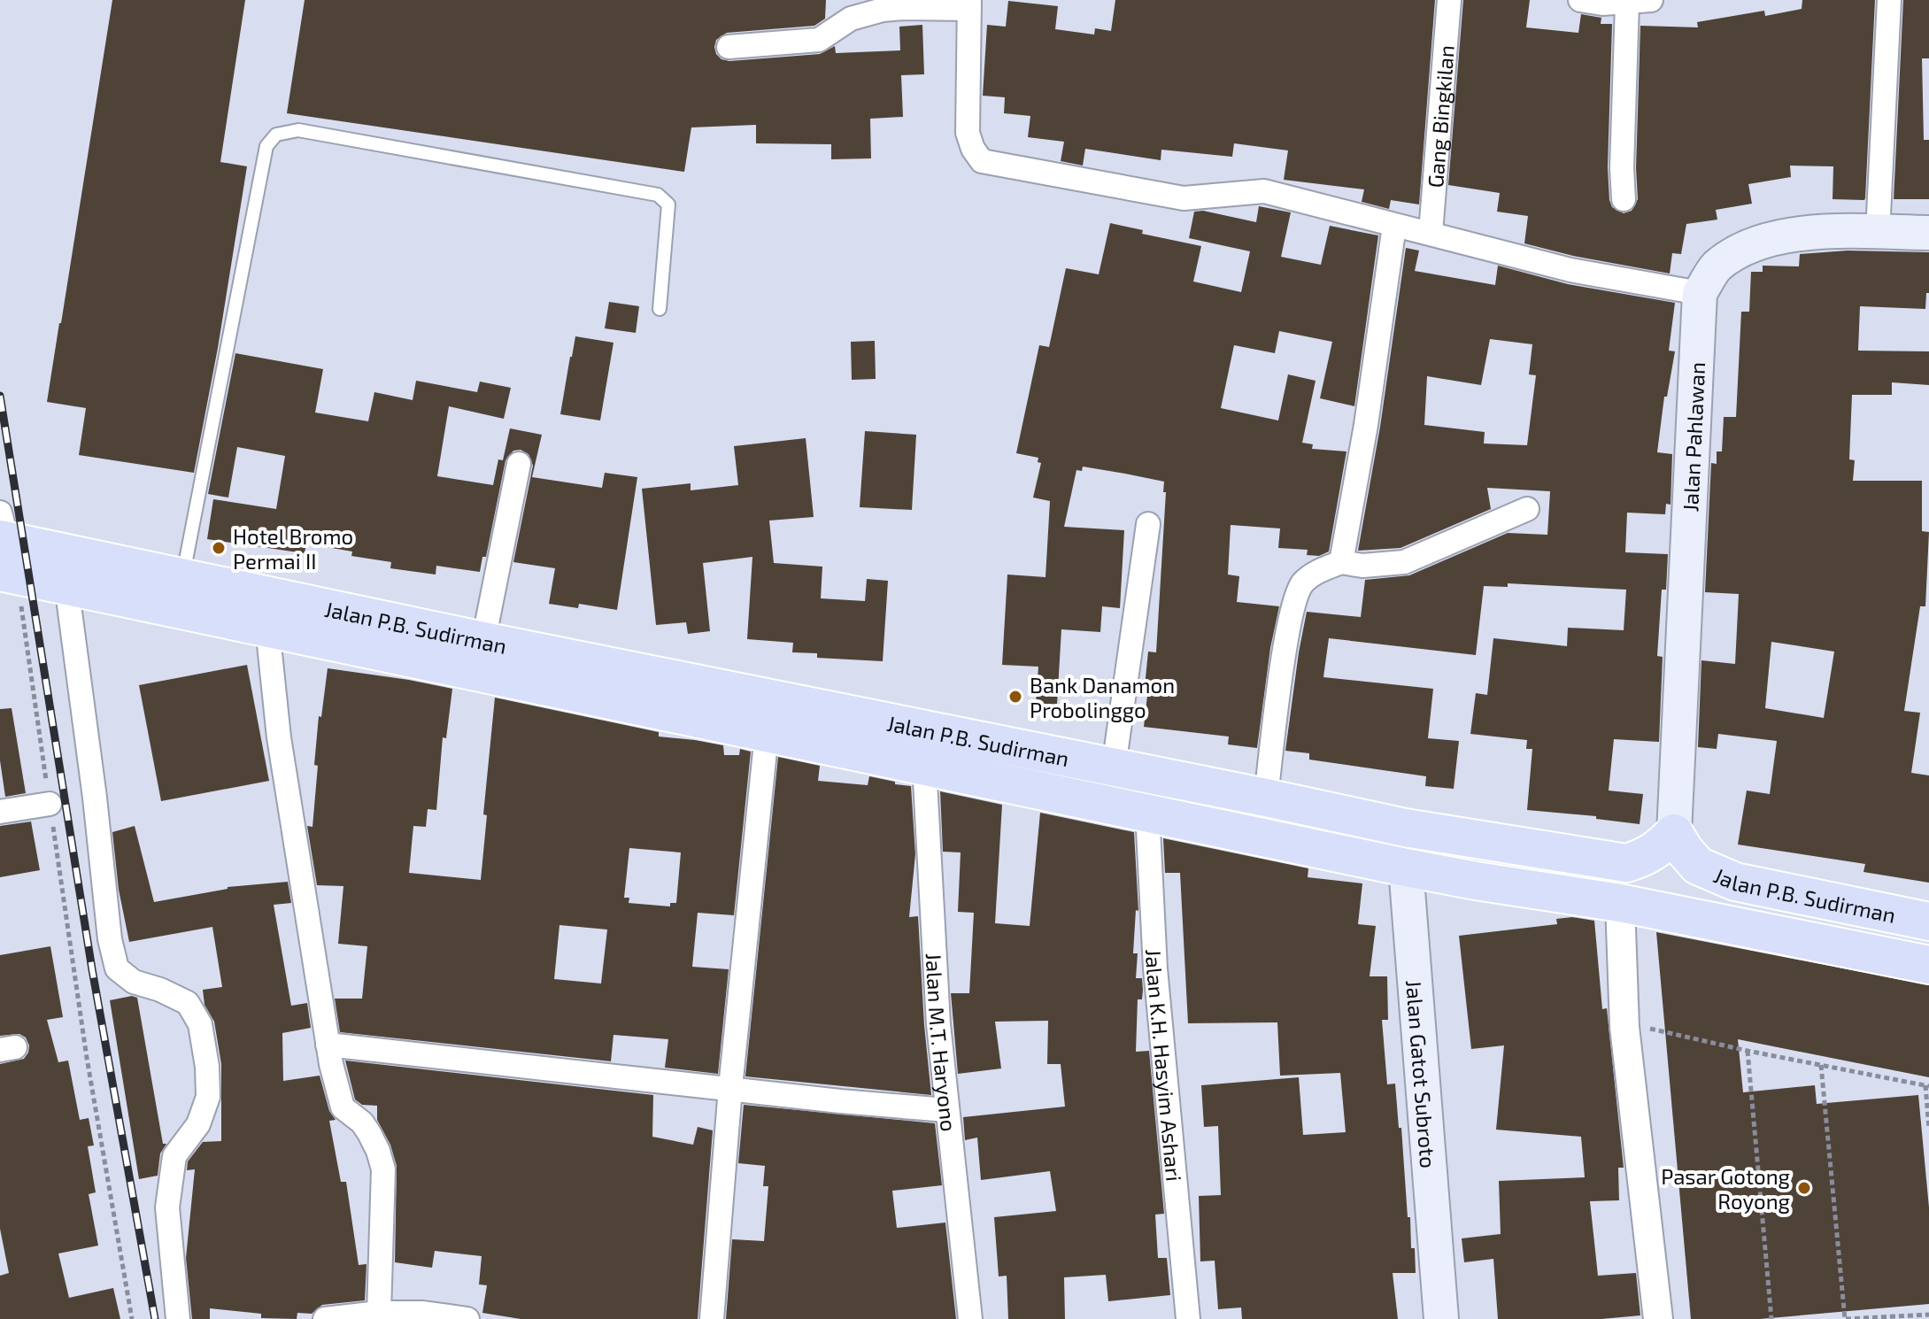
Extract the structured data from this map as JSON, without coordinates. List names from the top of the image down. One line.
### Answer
{"streets":{"main road":["Jalan Pahlawan","Jalan P.B. Sudirman","Jalan Gatot Subroto"],"street":["Gang Bingkilan","Jalan M.T. Haryono","Jalan K.H. Hasyim Ashari"]},"crossings":[["Jalan Pahlawan","Jalan P.B. Sudirman"],["Jalan P.B. Sudirman","Jalan M.T. Haryono"],["Jalan P.B. Sudirman","Jalan K.H. Hasyim Ashari"],["Jalan P.B. Sudirman","Jalan Gatot Subroto"]],"places":["Hotel Bromo Permai II","Bank Danamon Probolinggo","Pasar Gotong Royong"]}
